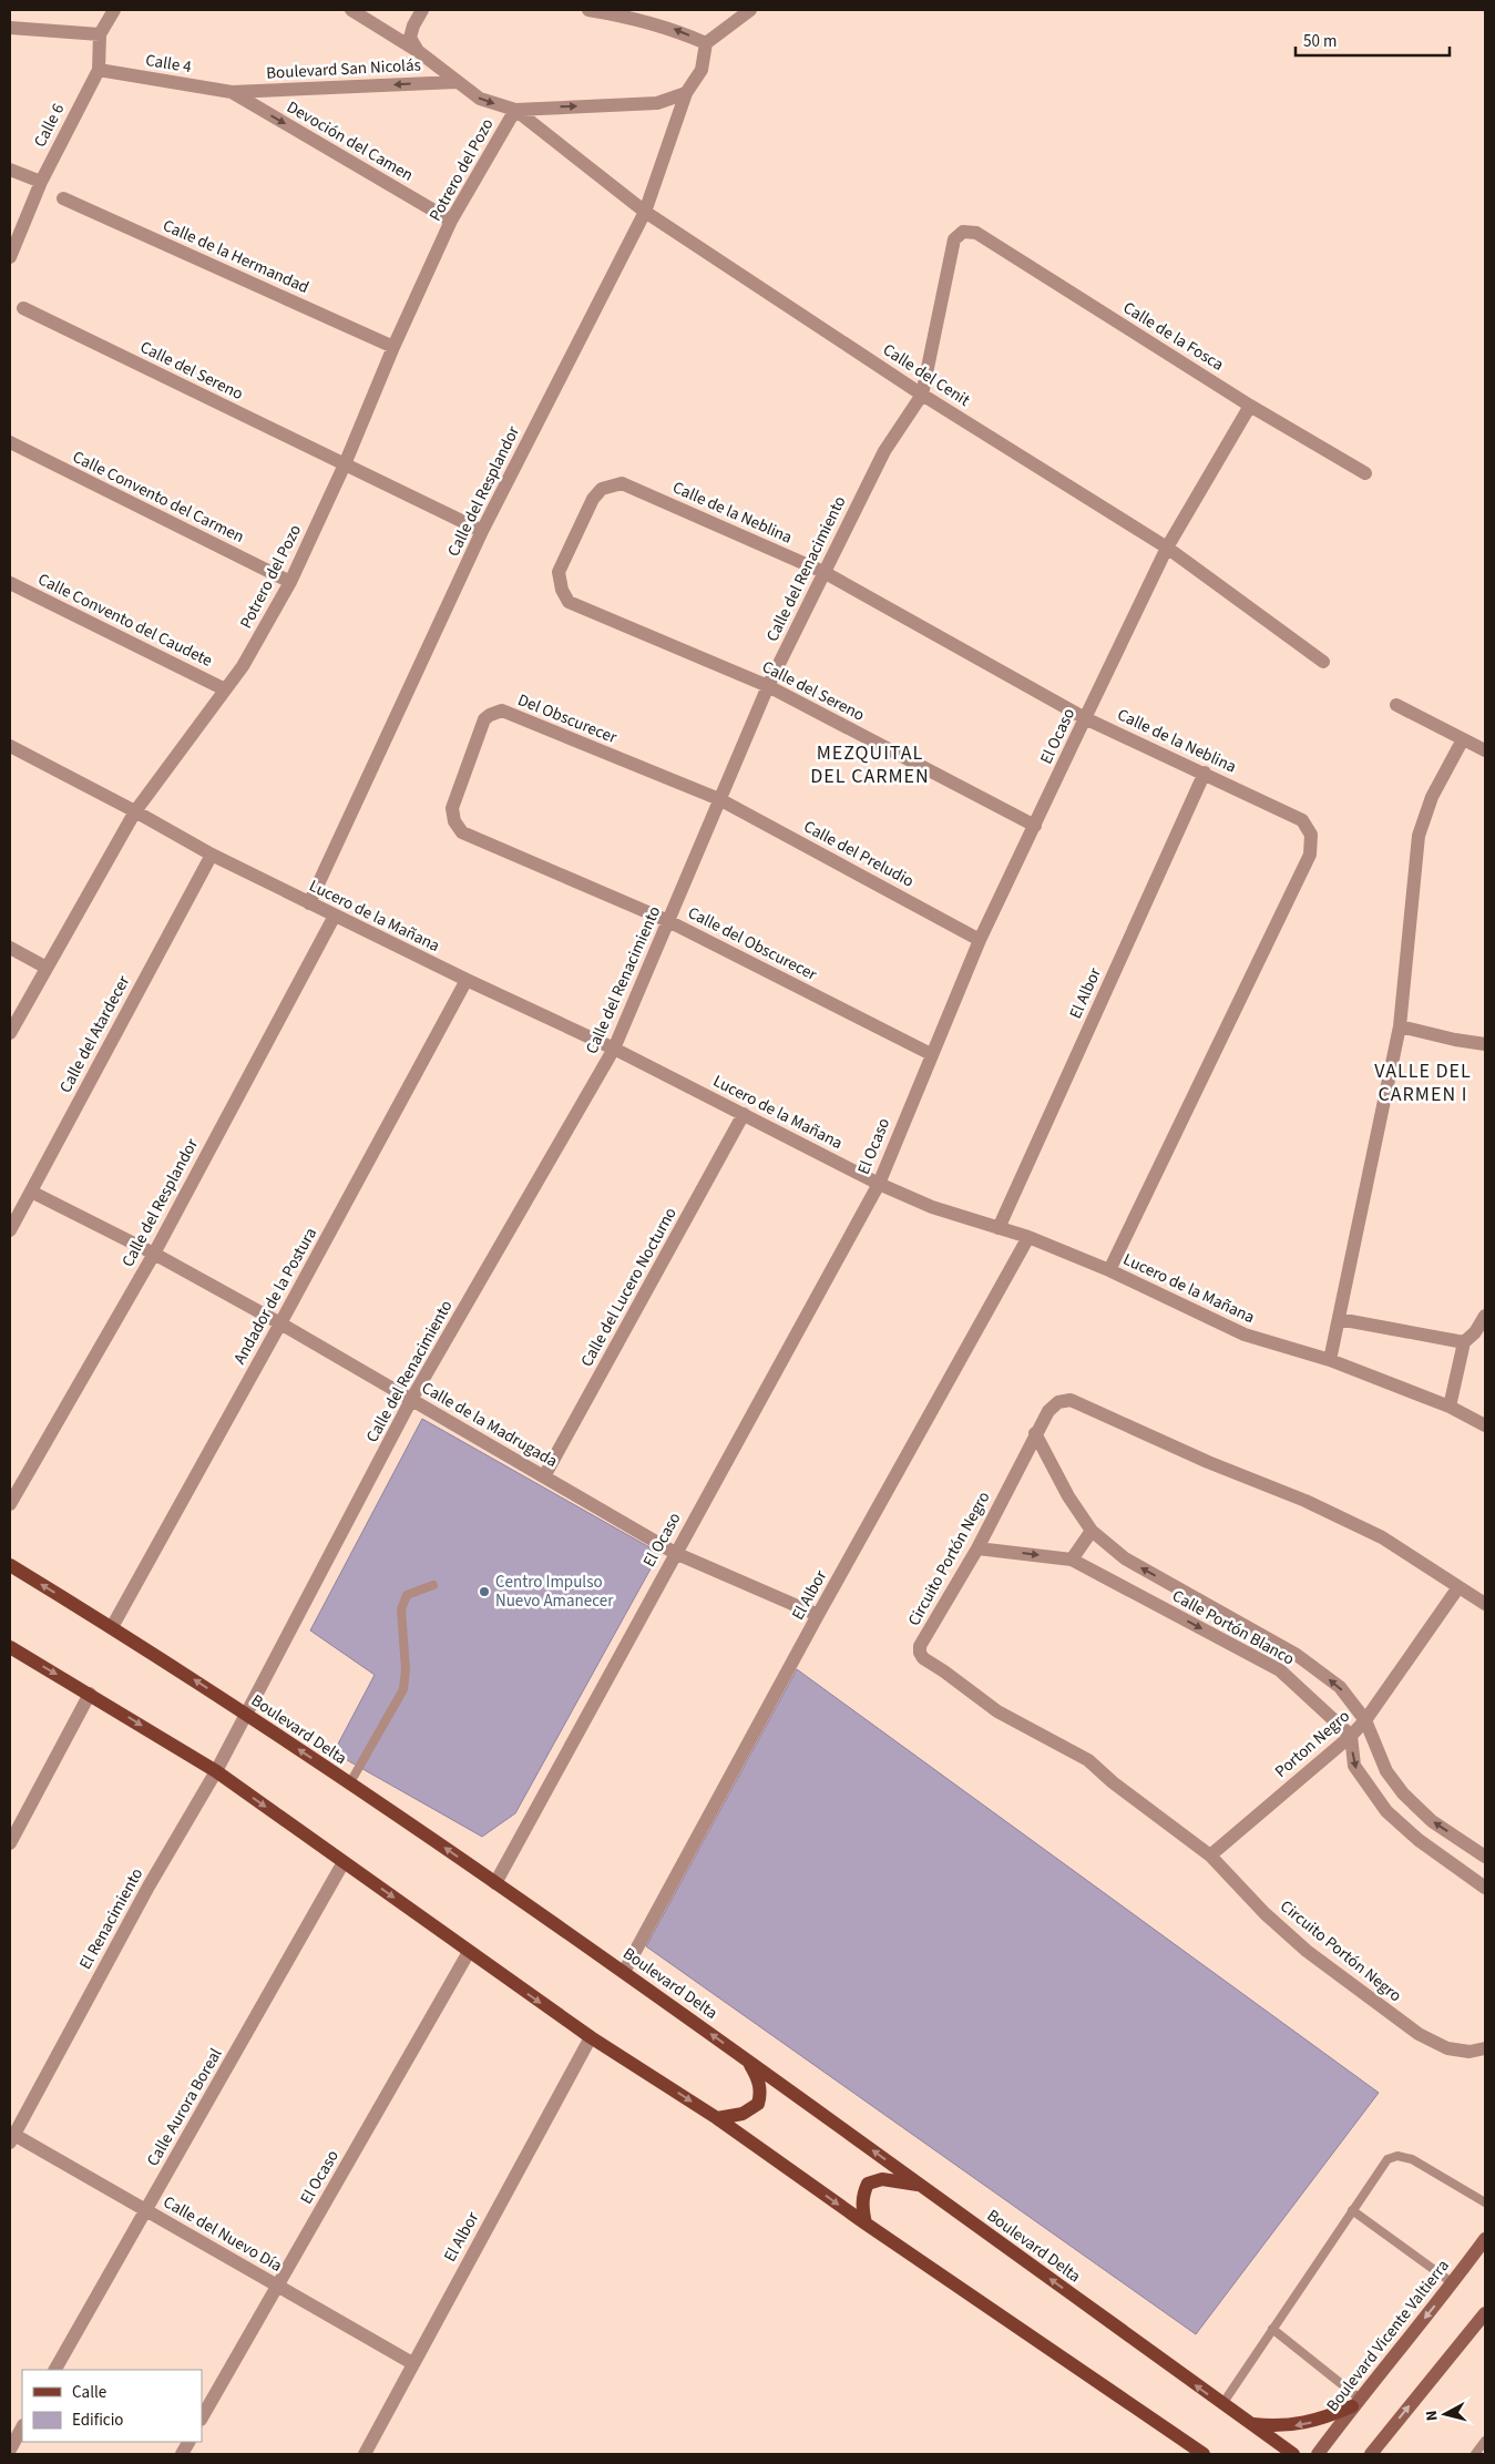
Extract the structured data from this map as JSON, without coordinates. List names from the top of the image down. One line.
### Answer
{"streets":{"main road":["Boulevard Delta","Boulevard Vicente Valtierra"],"street":["Calle 4","Boulevard San Nicolás","Calle 6","Devoción del Camen","Potrero del Pozo","Calle de la Hermandad","Calle de la Fosca","Calle del Sereno","Calle del Cenit","Calle del Resplandor","Calle Convento del Carmen","Calle de la Neblina","Calle del Renacimiento","Calle Convento del Caudete","Del Obscurecer","El Ocaso","Calle del Preludio","Lucero de la Mañana","Calle del Obscurecer","El Albor","Calle del Atardecer","Calle del Lucero Nocturno","Andador de la Postura","Calle de la Madrugada","Circuito Portón Negro","Calle Portón Blanco","Porton Negro","El Renacimiento","Calle Aurora Boreal","Calle del Nuevo Día"]},"crossings":[["Calle 4","Boulevard San Nicolás"],["Calle 4","Calle 6"],["Calle 4","Devoción del Camen"],["Boulevard San Nicolás","Devoción del Camen"],["Boulevard San Nicolás","Potrero del Pozo"],["Boulevard San Nicolás","Calle del Cenit"],["Boulevard San Nicolás","Calle del Resplandor"],["Devoción del Camen","Potrero del Pozo"],["Potrero del Pozo","Calle de la Hermandad"],["Potrero del Pozo","Calle del Sereno"],["Potrero del Pozo","Calle del Cenit"],["Potrero del Pozo","Calle Convento del Carmen"],["Potrero del Pozo","Calle Convento del Caudete"],["Potrero del Pozo","Lucero de la Mañana"],["Calle de la Fosca","Calle del Renacimiento"],["Calle de la Fosca","El Ocaso"],["Calle del Sereno","Calle del Resplandor"],["Calle del Sereno","Calle de la Neblina"],["Calle del Sereno","Calle del Renacimiento"],["Calle del Sereno","El Ocaso"],["Calle del Cenit","Calle del Resplandor"],["Calle del Cenit","Calle del Renacimiento"],["Calle del Cenit","El Ocaso"],["Calle del Resplandor","Lucero de la Mañana"],["Calle del Resplandor","Calle de la Madrugada"],["Calle de la Neblina","Calle del Renacimiento"],["Calle de la Neblina","El Ocaso"],["Calle de la Neblina","Lucero de la Mañana"],["Calle de la Neblina","El Albor"],["Calle del Renacimiento","Del Obscurecer"],["Calle del Renacimiento","Calle del Preludio"],["Calle del Renacimiento","Lucero de la Mañana"],["Calle del Renacimiento","Calle del Obscurecer"],["Calle del Renacimiento","Calle de la Madrugada"],["Calle del Renacimiento","Boulevard Delta"],["Calle del Renacimiento","El Renacimiento"],["Del Obscurecer","Calle del Preludio"],["Del Obscurecer","Calle del Obscurecer"],["El Ocaso","Calle del Preludio"],["El Ocaso","Lucero de la Mañana"],["El Ocaso","Calle del Obscurecer"],["El Ocaso","Calle de la Madrugada"],["El Ocaso","Boulevard Delta"],["El Ocaso","Calle del Nuevo Día"],["Lucero de la Mañana","El Albor"],["Lucero de la Mañana","Calle del Atardecer"],["Lucero de la Mañana","Calle del Lucero Nocturno"],["Lucero de la Mañana","Andador de la Postura"],["El Albor","Calle de la Madrugada"],["El Albor","Boulevard Delta"],["El Albor","Calle del Nuevo Día"],["Calle del Atardecer","Calle de la Madrugada"],["Calle del Lucero Nocturno","Calle de la Madrugada"],["Andador de la Postura","Calle de la Madrugada"],["Andador de la Postura","Boulevard Delta"],["Circuito Portón Negro","Calle Portón Blanco"],["Circuito Portón Negro","Porton Negro"],["Calle Portón Blanco","Porton Negro"],["Boulevard Delta","El Renacimiento"],["El Renacimiento","Calle del Nuevo Día"],["Calle Aurora Boreal","Calle del Nuevo Día"]],"one_way":["Devoción del Camen"],"districts":["MEZQUITAL DEL CARMEN","VALLE DEL CARMEN I"],"places":["Centro Impulso Nuevo Amanecer"],"legend":["Calle","Edificio"],"scale_bar":"50 m","north":"left"}
